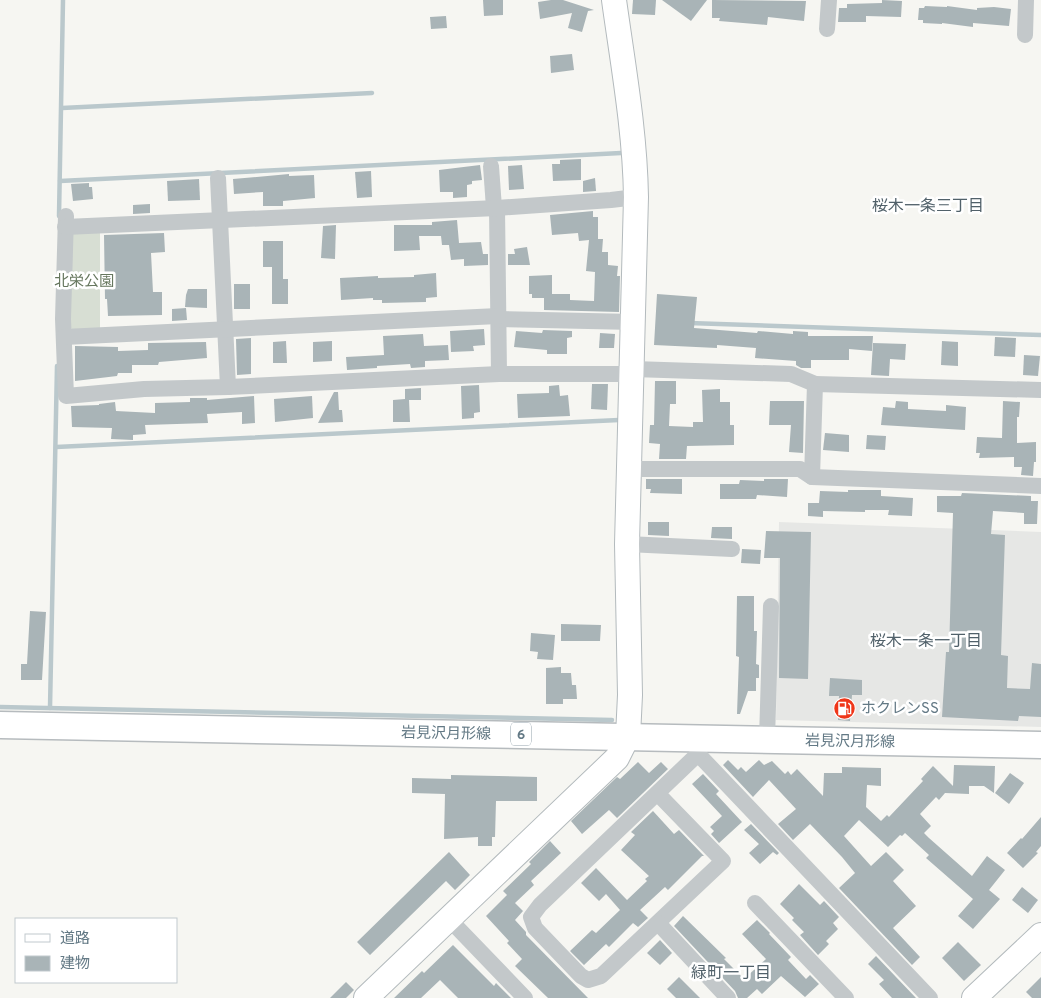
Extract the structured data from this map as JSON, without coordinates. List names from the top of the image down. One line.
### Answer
{"streets":{"main road":["岩見沢月形線","6"]},"districts":["桜木一条三丁目","桜木一条一丁目","緑町一丁目"],"parks":["北栄公園"],"places":{"fuel station":["ホクレンSS"]},"legend":["道路","建物"]}
